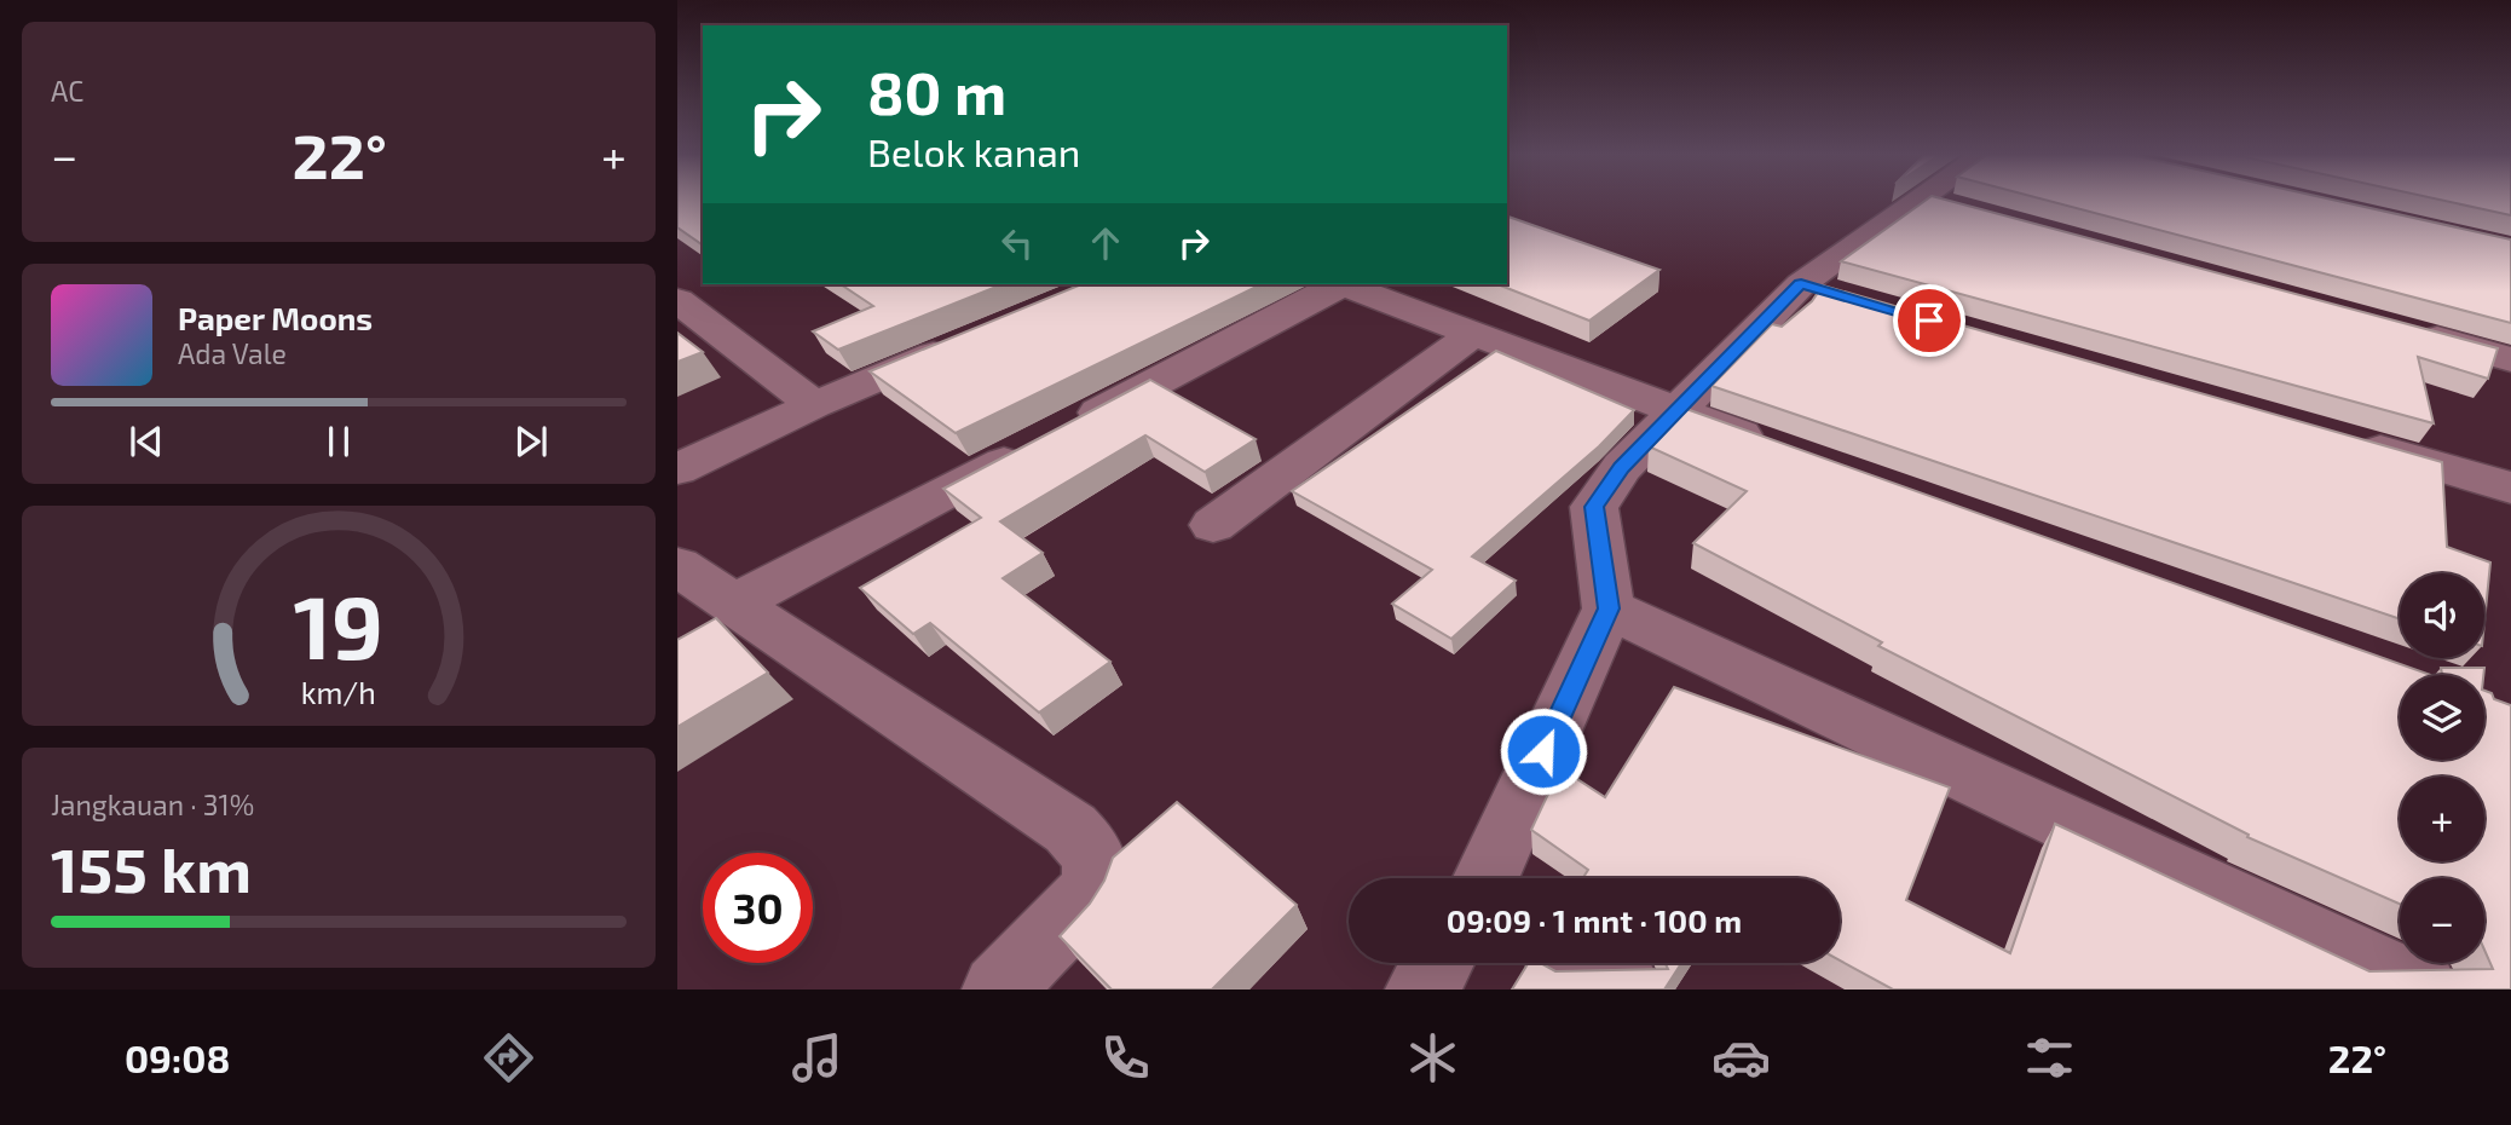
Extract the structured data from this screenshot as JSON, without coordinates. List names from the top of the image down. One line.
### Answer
{"page":{"tile":["AC",["Jangkauan · 31%","155 km"]],"turn":["80 m","Belok kanan"],"heat":["−","22°","+"],"song":["Paper Moons","Ada Vale"],"map_buttons":["+","−"],"limit":"30","trip":"09:09 · 1 mnt · 100 m","tabs":["09:08","22°"],"gauge":["19","km/h"]}}
